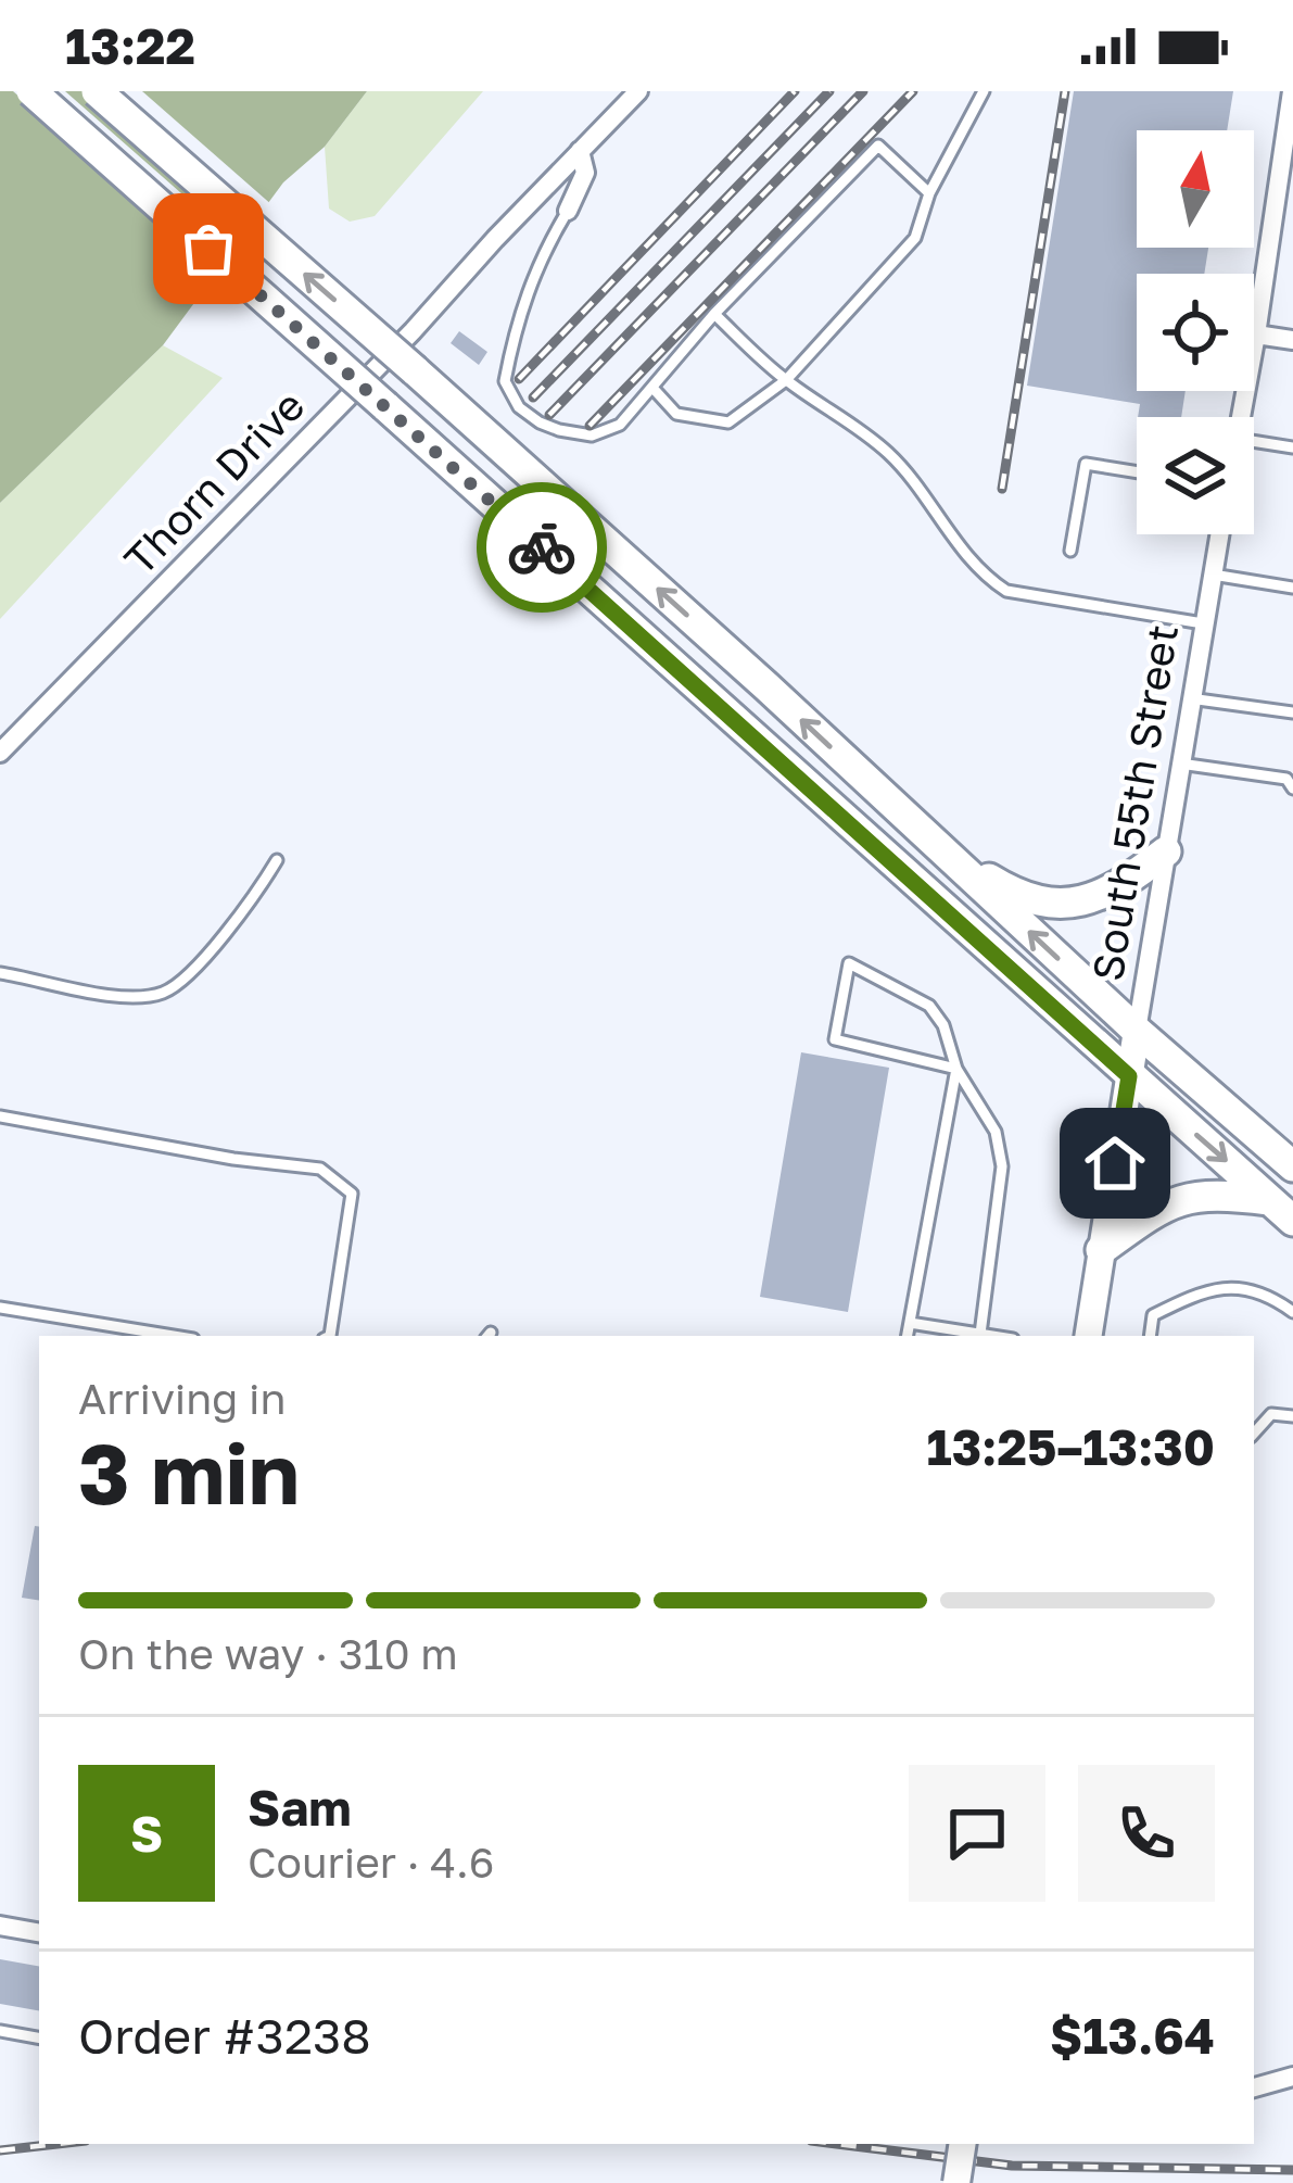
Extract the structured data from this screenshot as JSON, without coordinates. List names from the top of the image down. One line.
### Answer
{"streets":{"main road":["South 55th Street"],"street":["Thorn Drive"]},"north":"top","page":{"status":"13:22","heading":["3 min","Arriving in","13:25–13:30"],"panel":["Sam","Courier · 4.6","Order #3238","$13.64"],"bar":"On the way · 310 m","round":"S"}}
